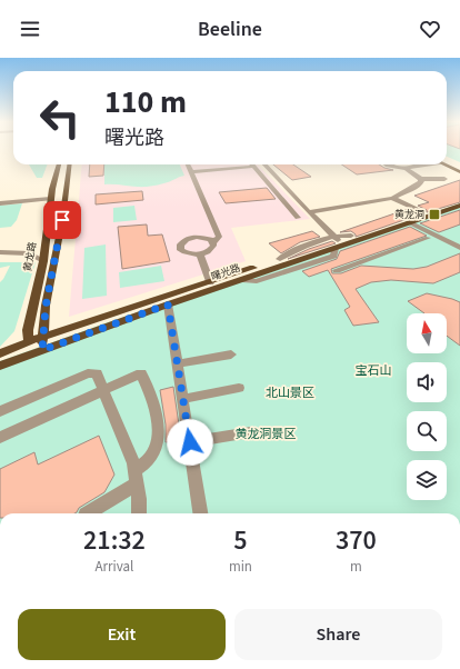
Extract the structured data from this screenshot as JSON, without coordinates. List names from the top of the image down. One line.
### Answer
{"streets":{"main road":["黄龙路","曙光路"]},"crossings":[["黄龙路","曙光路"]],"parks":["宝石山","北山景区","黄龙洞景区"],"places":{"transit":["黄龙洞"]},"north":"top","page":{"header":"Beeline","turn":["110 m","曙光路"],"eta":["21:32","Arrival","5","min","370","m"],"buttons":["Exit","Share"]}}
